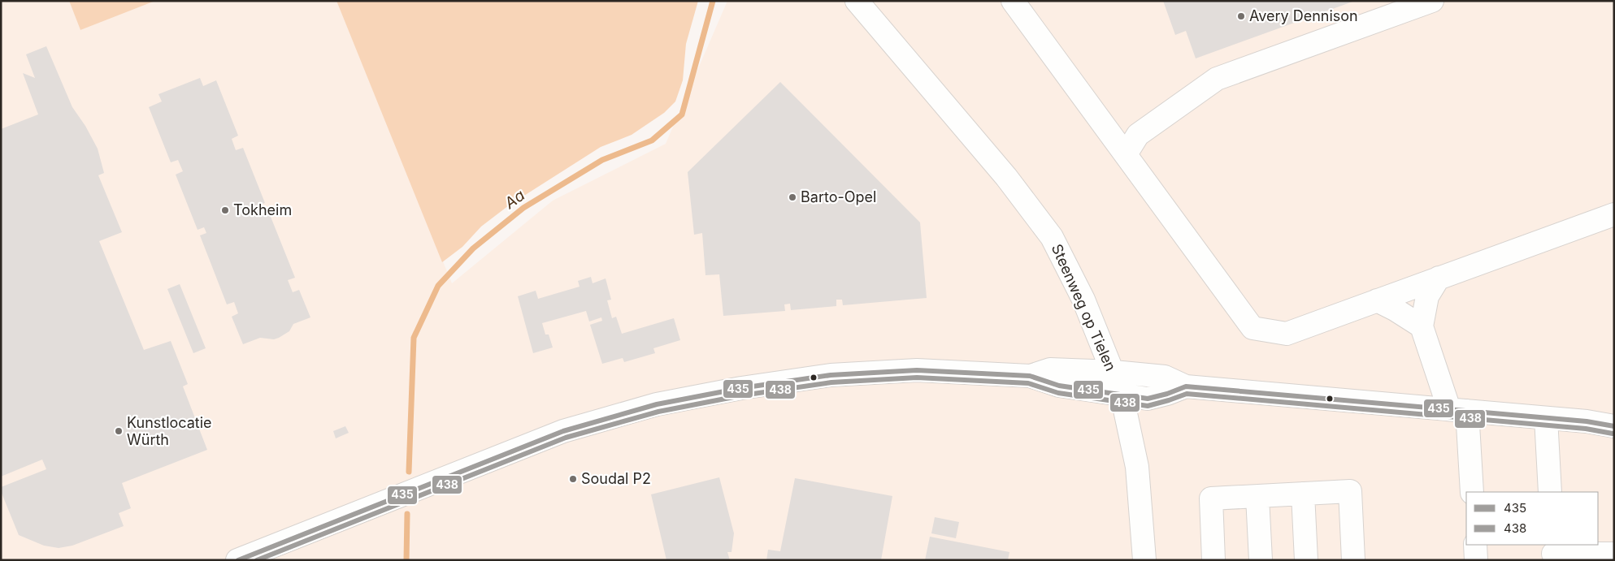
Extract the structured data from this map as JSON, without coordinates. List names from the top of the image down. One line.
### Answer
{"streets":{"street":["Steenweg op Tielen"]},"water":["Aa"],"places":["Avery Dennison","Barto-Opel","Tokheim","Kunstlocatie Würth","Soudal P2"],"lines":["transit line 435","transit line 438"],"legend":["435","438"]}
